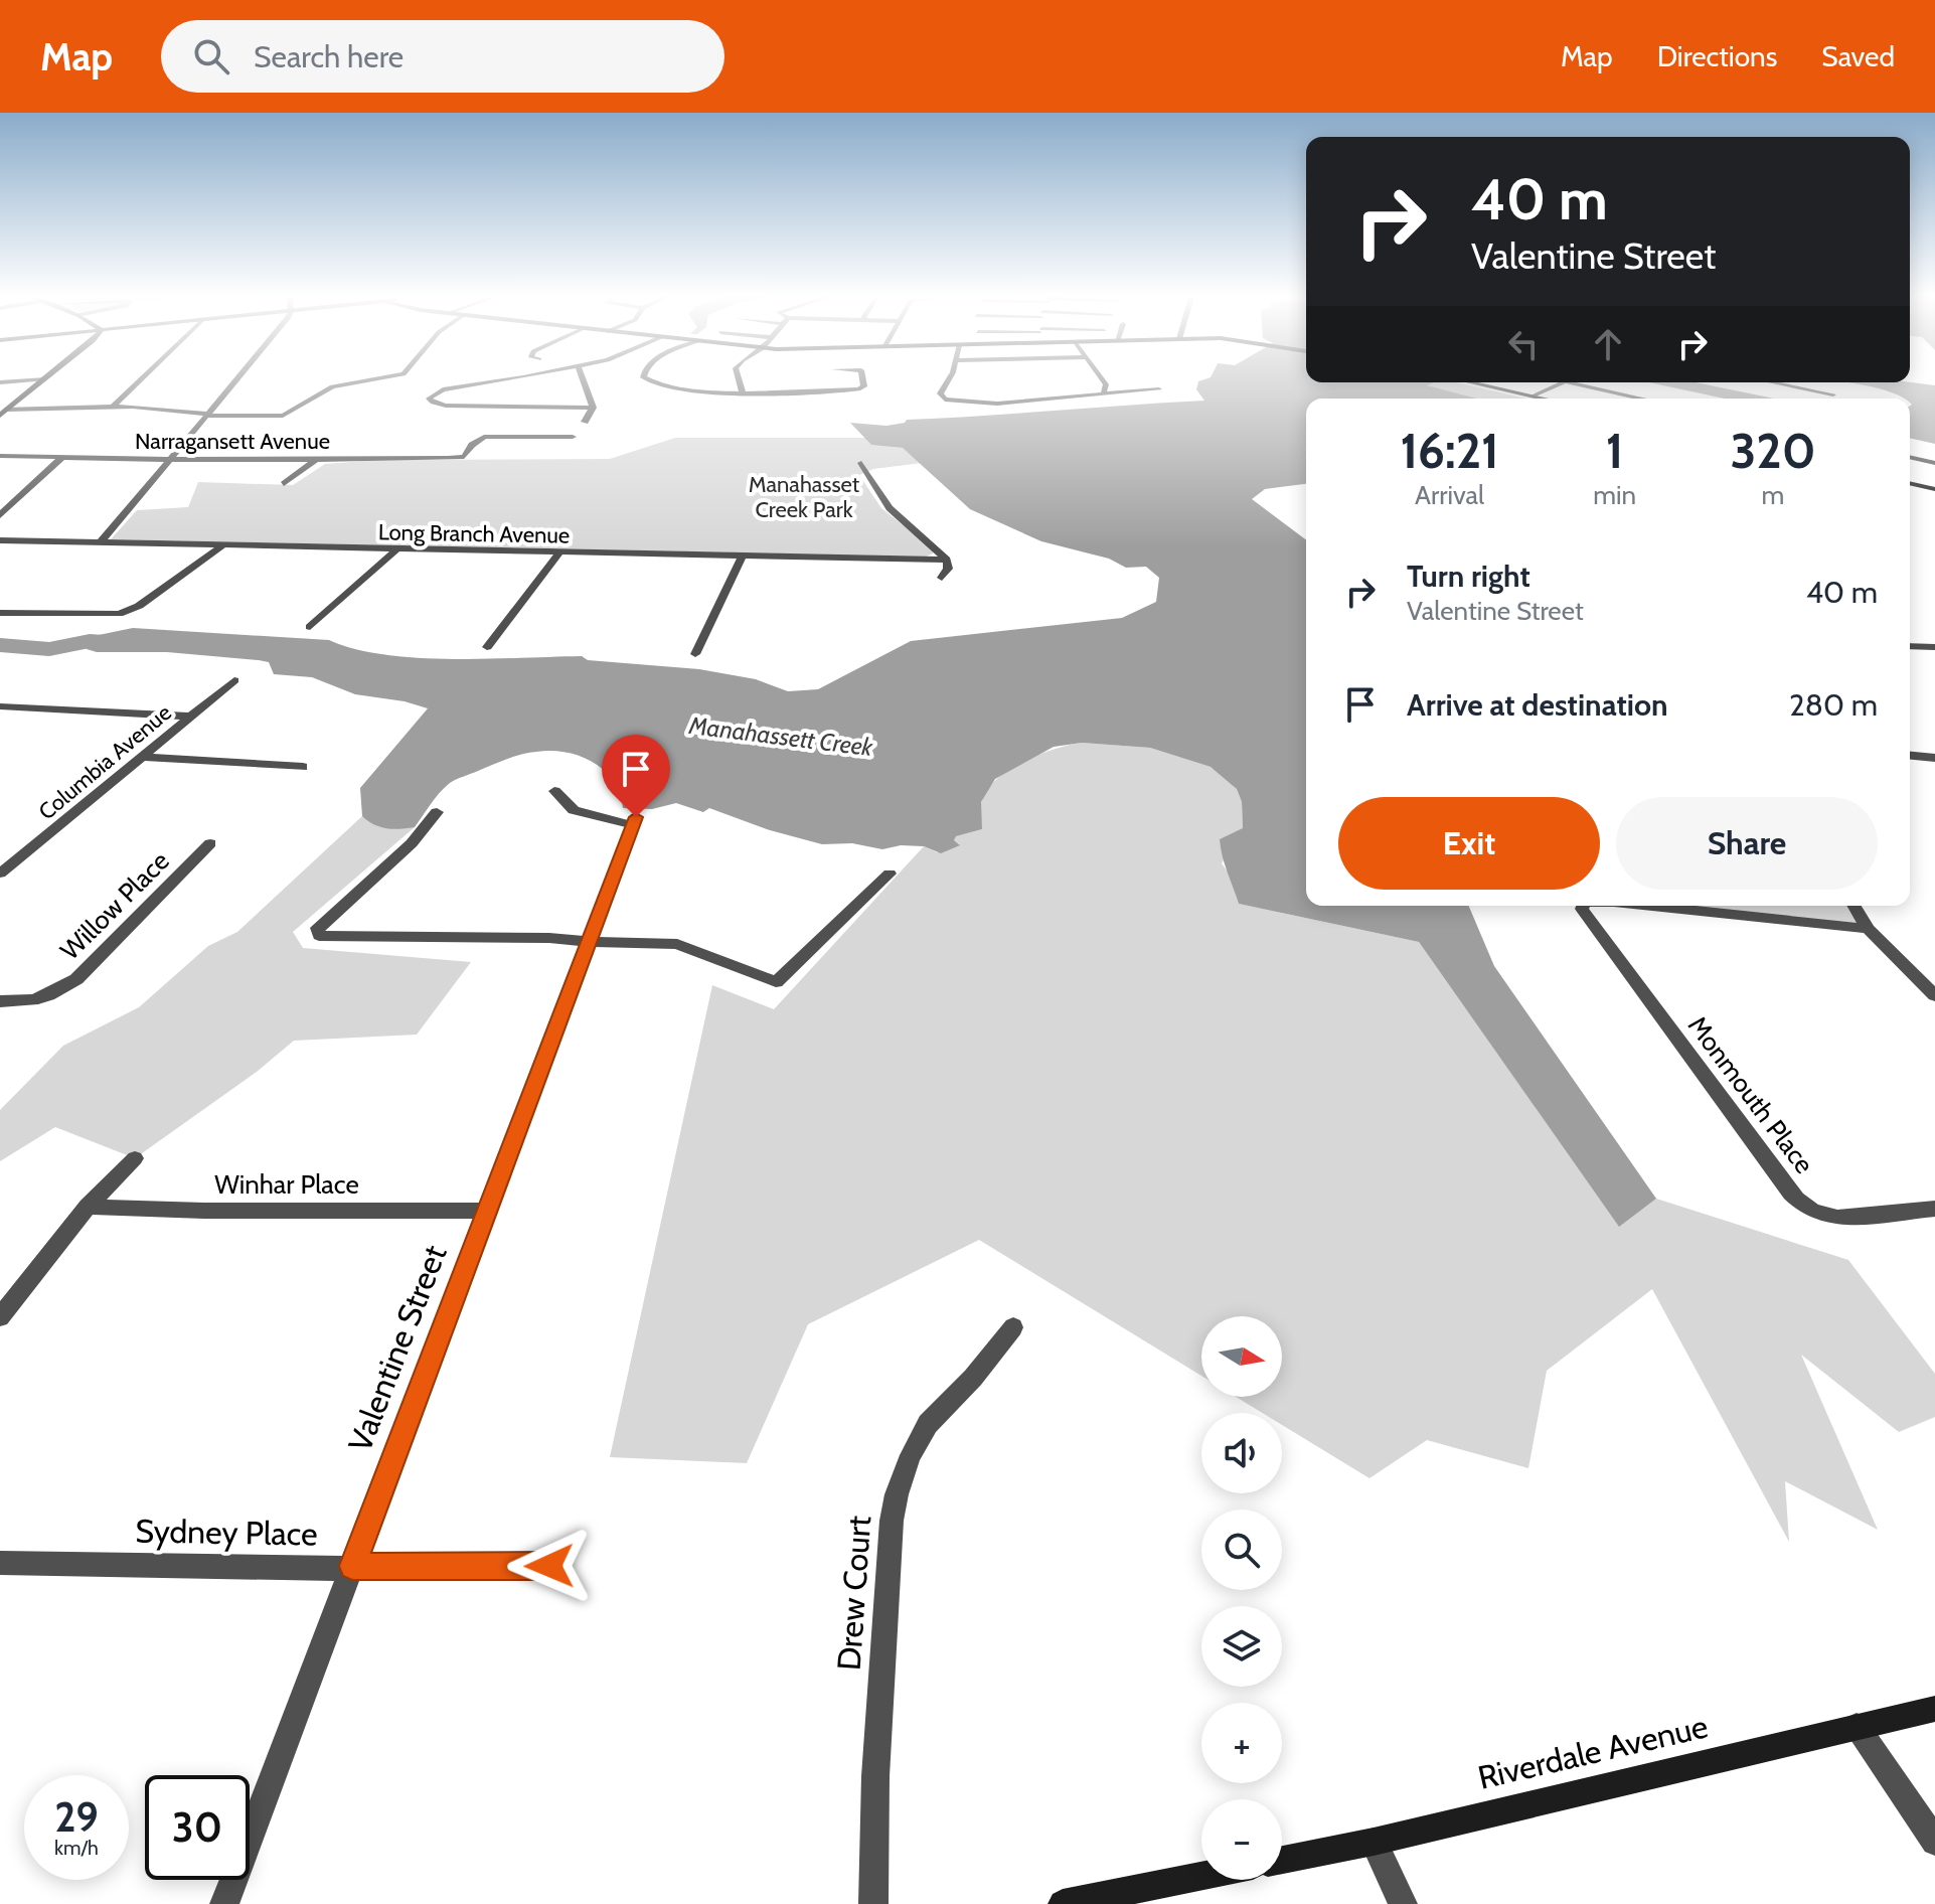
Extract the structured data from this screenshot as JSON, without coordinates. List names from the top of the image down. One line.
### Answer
{"streets":{"street":["Narragansett Avenue","Long Branch Avenue","Columbia Avenue","Willow Place","Monmouth Place","Winhar Place","Valentine Street","Sydney Place","Drew Court","Riverdale Avenue"]},"crossings":[["Winhar Place","Valentine Street"],["Valentine Street","Sydney Place"]],"water":["Manahassett Creek"],"parks":["Manahasset Creek Park"],"north":"right","page":{"header":"Map","search":"Search here","nav":["Map","Directions","Saved"],"turn":["40 m","Valentine Street"],"eta":["16:21","Arrival","1","min","320","m"],"list":[{"name":"Turn right","note":"Valentine Street","value":"40 m"},{"name":"Arrive at destination","value":"280 m"}],"buttons":["Exit","Share"],"map_buttons":["+","−"],"speed":"29 km/h","limit":"30"}}
